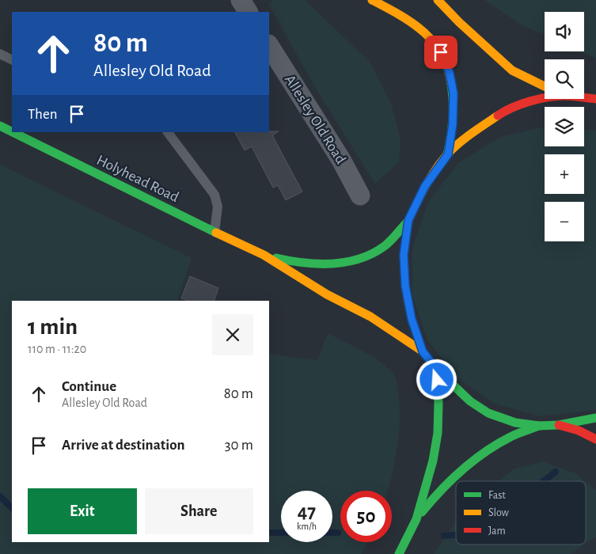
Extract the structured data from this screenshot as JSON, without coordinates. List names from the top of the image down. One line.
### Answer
{"streets":{"main road":["Holyhead Road"],"street":["Allesley Old Road"]},"legend":["Fast","Slow","Jam"],"page":{"map_buttons":["+","−"],"turn":["80 m","Allesley Old Road"],"then":"Then","heading":["1 min","110 m · 11:20"],"list":[{"name":"Continue","note":"Allesley Old Road","value":"80 m"},{"name":"Arrive at destination","value":"30 m"}],"buttons":["Exit","Share"],"speed":"47 km/h","limit":"50"}}
